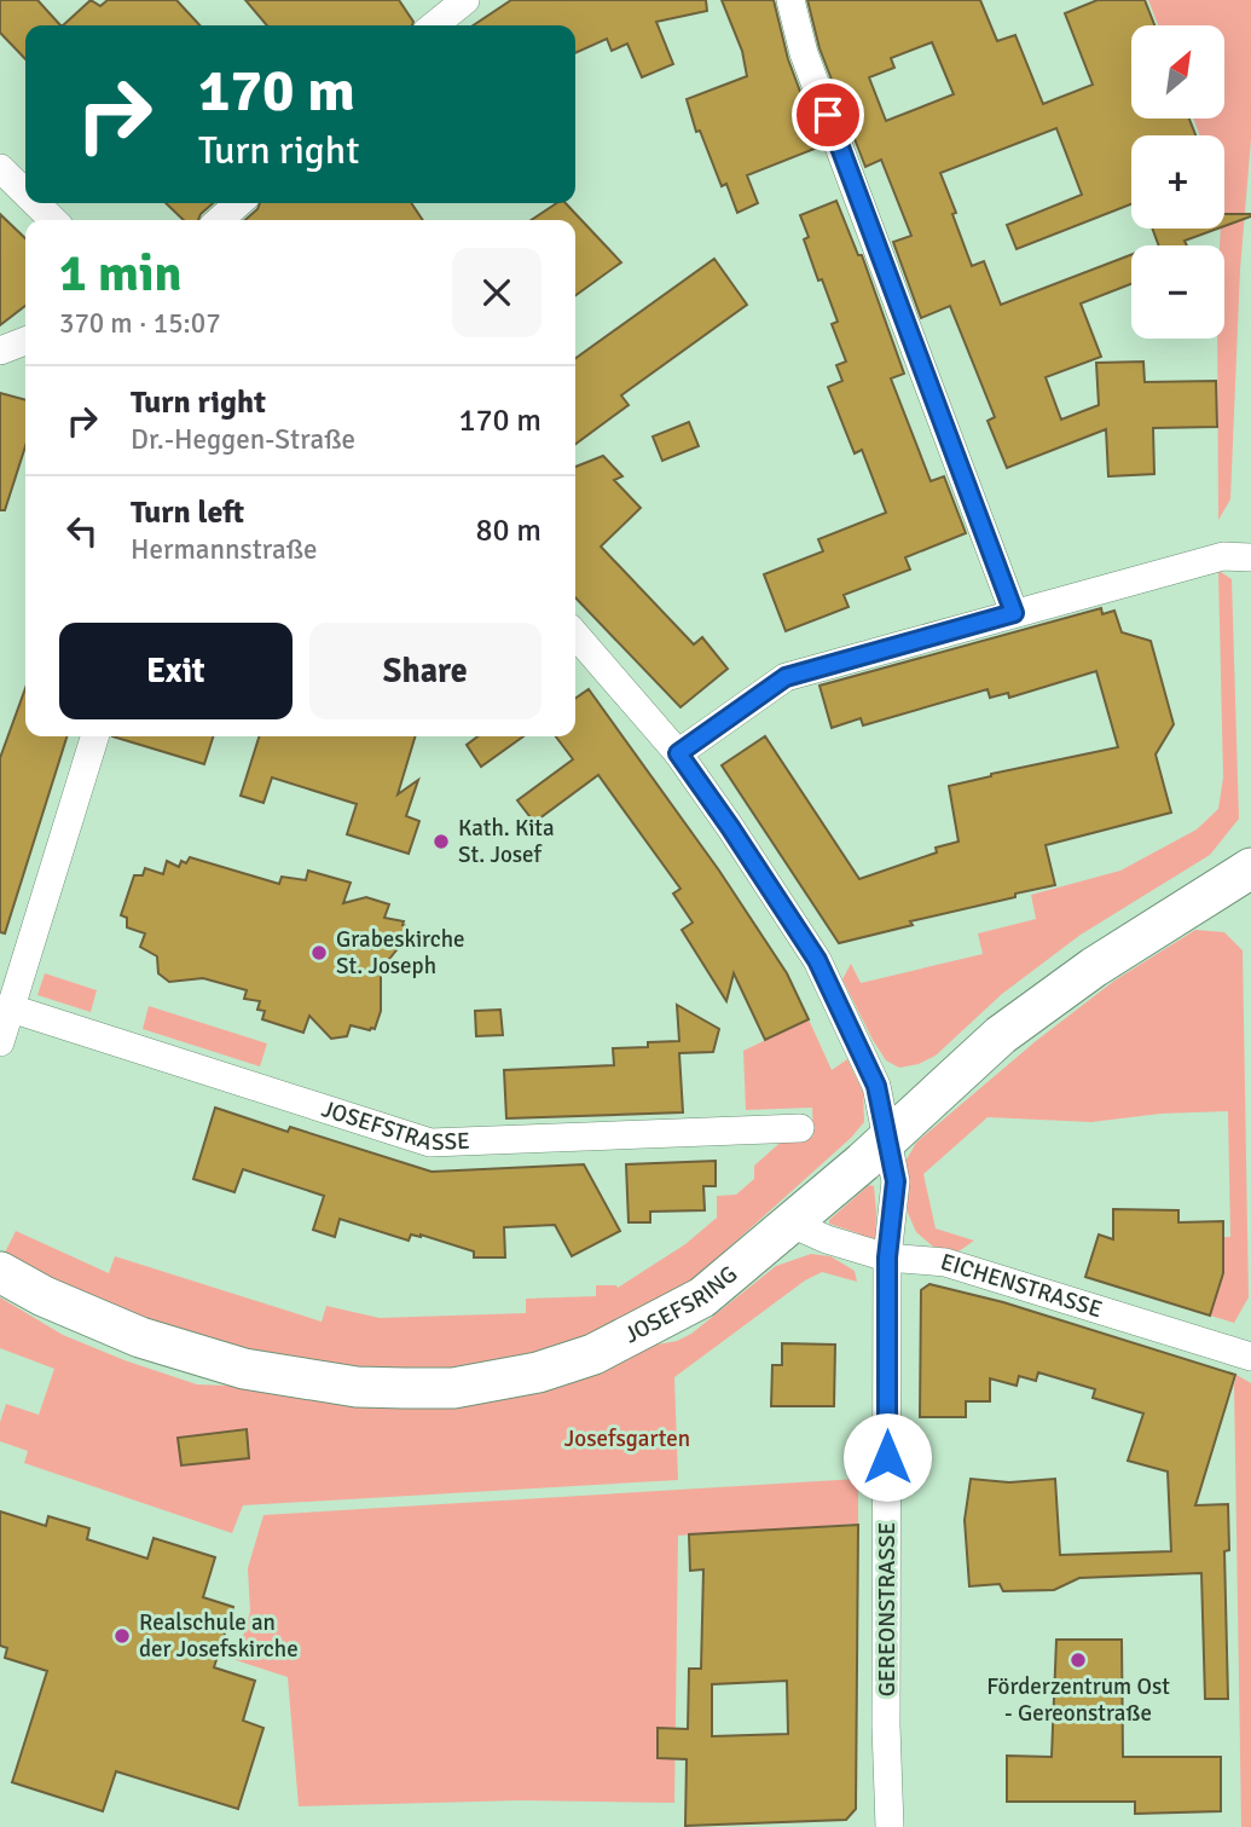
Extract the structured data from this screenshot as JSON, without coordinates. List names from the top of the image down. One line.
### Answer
{"streets":{"main road":["JOSEFSRING"],"street":["JOSEFSTRASSE","EICHENSTRASSE","GEREONSTRASSE"]},"crossings":[["EICHENSTRASSE","JOSEFSRING"],["EICHENSTRASSE","GEREONSTRASSE"],["JOSEFSRING","GEREONSTRASSE"]],"parks":["Josefsgarten"],"places":["Kath. Kita St. Josef","Grabeskirche St. Joseph","Realschule an der Josefskirche","Förderzentrum Ost - Gereonstraße"],"north":"top right","page":{"map_buttons":["+","−"],"turn":["170 m","Turn right"],"heading":["1 min","370 m · 15:07"],"list":[{"name":"Turn right","note":"Dr.-Heggen-Straße","value":"170 m"},{"name":"Turn left","note":"Hermannstraße","value":"80 m"}],"buttons":["Exit","Share"]}}
